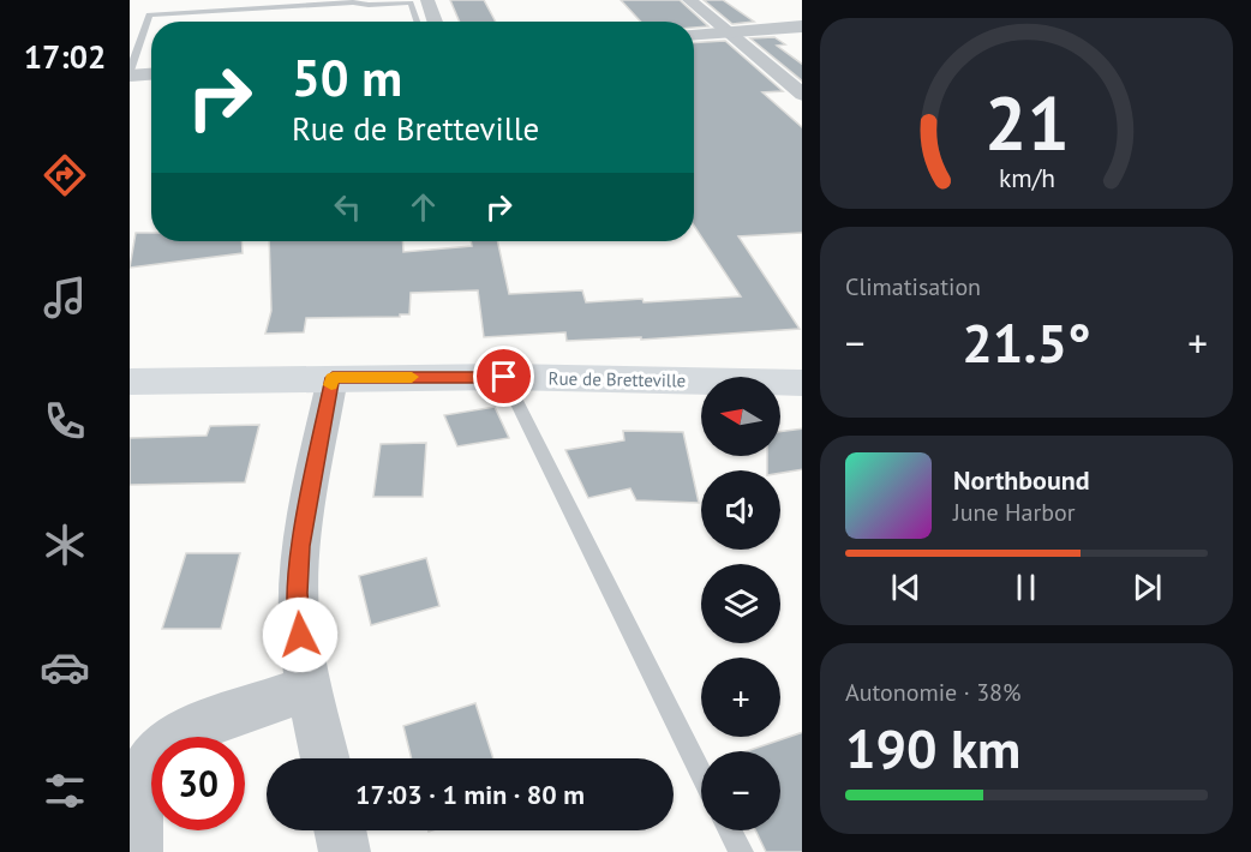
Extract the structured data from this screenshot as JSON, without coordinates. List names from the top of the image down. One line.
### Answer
{"streets":{"main road":["Rue de Bretteville"]},"north":"left","page":{"tabs":"17:02","turn":["50 m","Rue de Bretteville"],"tile":["Climatisation",["Autonomie · 38%","190 km"]],"heat":["−","21.5°","+"],"map_buttons":["+","−"],"song":["Northbound","June Harbor"],"limit":"30","trip":"17:03 · 1 min · 80 m","gauge":["21","km/h"]}}
